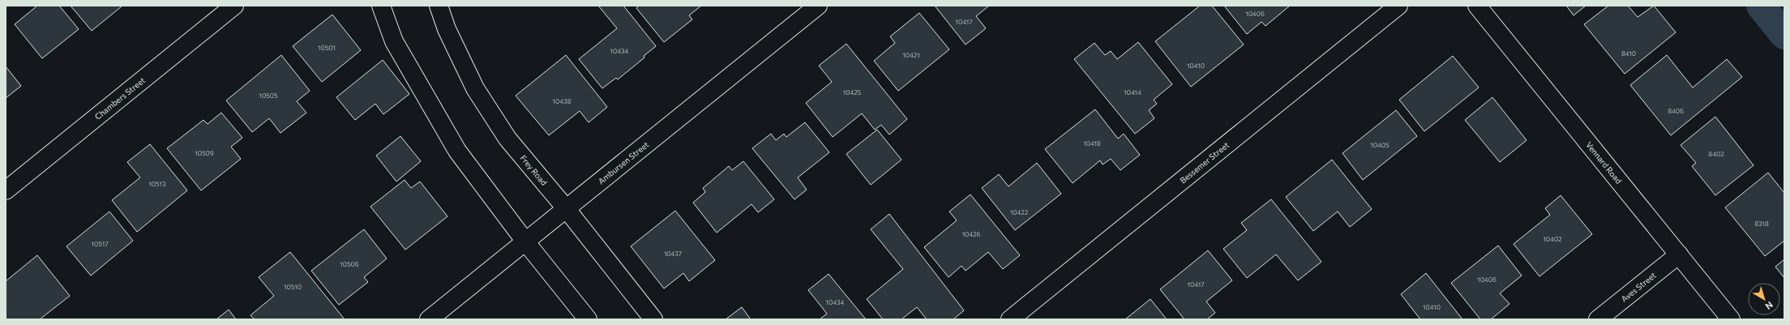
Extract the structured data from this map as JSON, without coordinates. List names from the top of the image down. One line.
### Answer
{"streets":{"street":["Chambers Street","Ambursen Street","Bessemer Street","Vennard Road","Frey Road","Aves Street"]},"crossings":[["Ambursen Street","Frey Road"],["Vennard Road","Aves Street"]],"house_numbers":["10406","10417","10501","10434","8410","10421","10410","10425","10414","10505","10438","8406","10418","10405","10509","8402","10513","10422","8318","10426","10402","10517","10437","10506","10406","10417","10510","10434","10410"],"north":"bottom right"}
